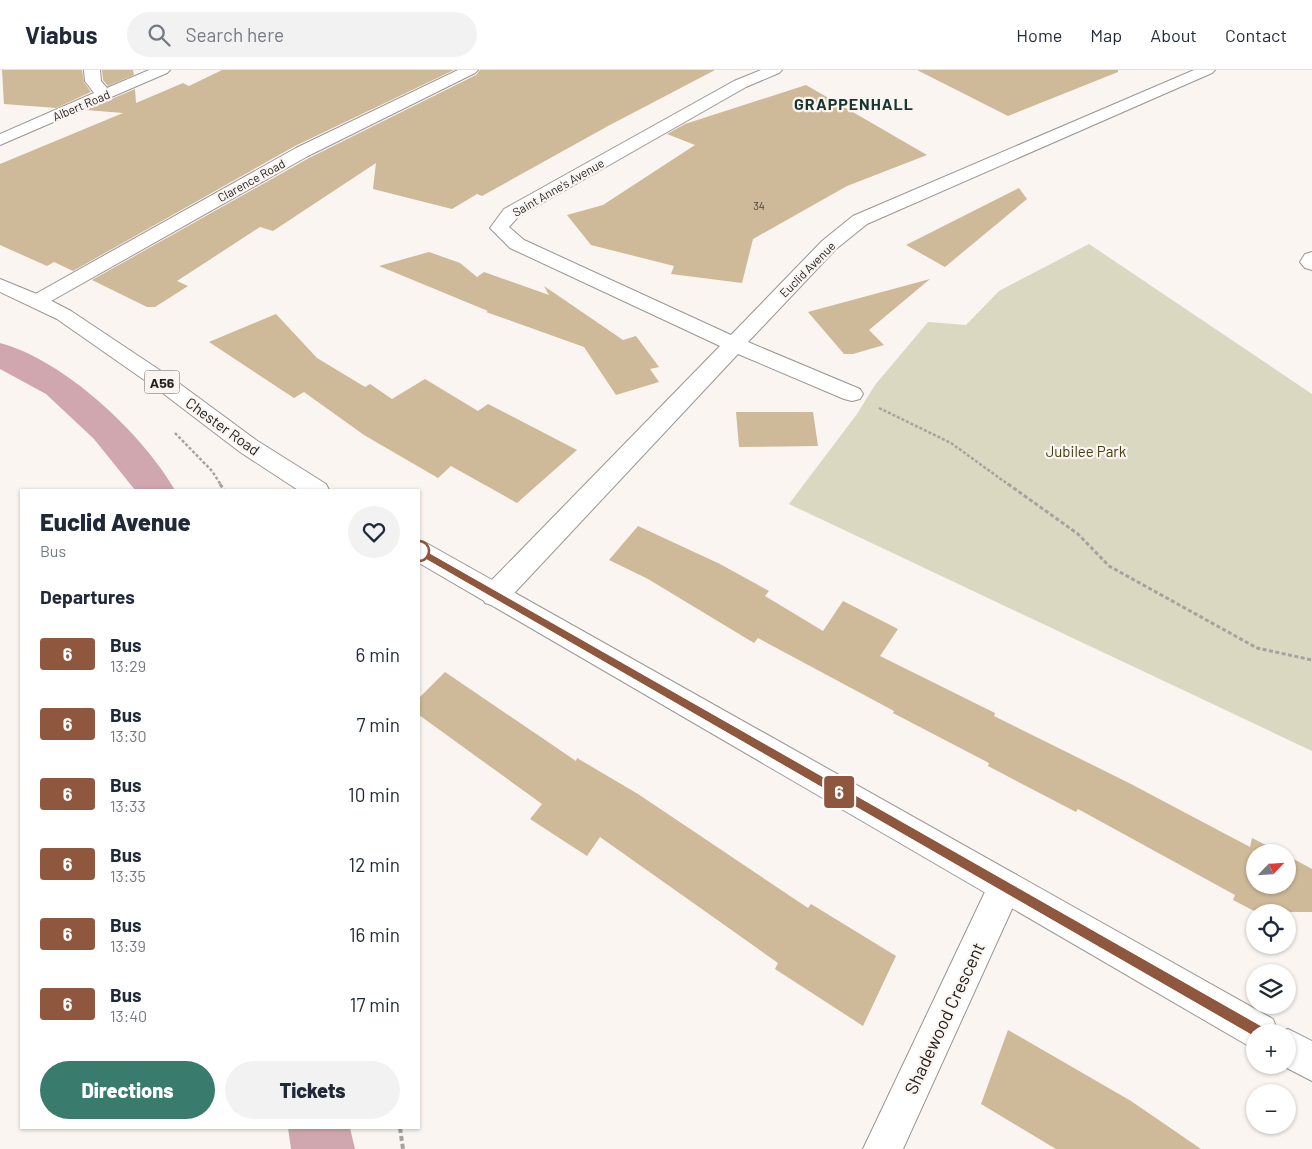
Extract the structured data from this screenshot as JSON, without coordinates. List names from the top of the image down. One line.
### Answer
{"streets":{"street":["Albert Road","Clarence Road","Saint Anne's Avenue","Euclid Avenue","A56","Chester Road","Shadewood Crescent"]},"crossings":[["Clarence Road","Chester Road"],["Saint Anne's Avenue","Euclid Avenue"]],"districts":["GRAPPENHALL"],"parks":["Jubilee Park"],"lines":["bus line 6"],"house_numbers":["34"],"north":"top right","page":{"header":"Viabus","search":"Search here","nav":["Home","Map","About","Contact"],"on_map":"6","heading":[["Euclid Avenue","Bus"],"Departures"],"list":[{"mark":"6","name":"Bus","note":"13:29","value":"6 min"},{"mark":"6","name":"Bus","note":"13:30","value":"7 min"},{"mark":"6","name":"Bus","note":"13:33","value":"10 min"},{"mark":"6","name":"Bus","note":"13:35","value":"12 min"},{"mark":"6","name":"Bus","note":"13:39","value":"16 min"},{"mark":"6","name":"Bus","note":"13:40","value":"17 min"}],"map_buttons":["+","−"],"buttons":["Directions","Tickets"]}}
